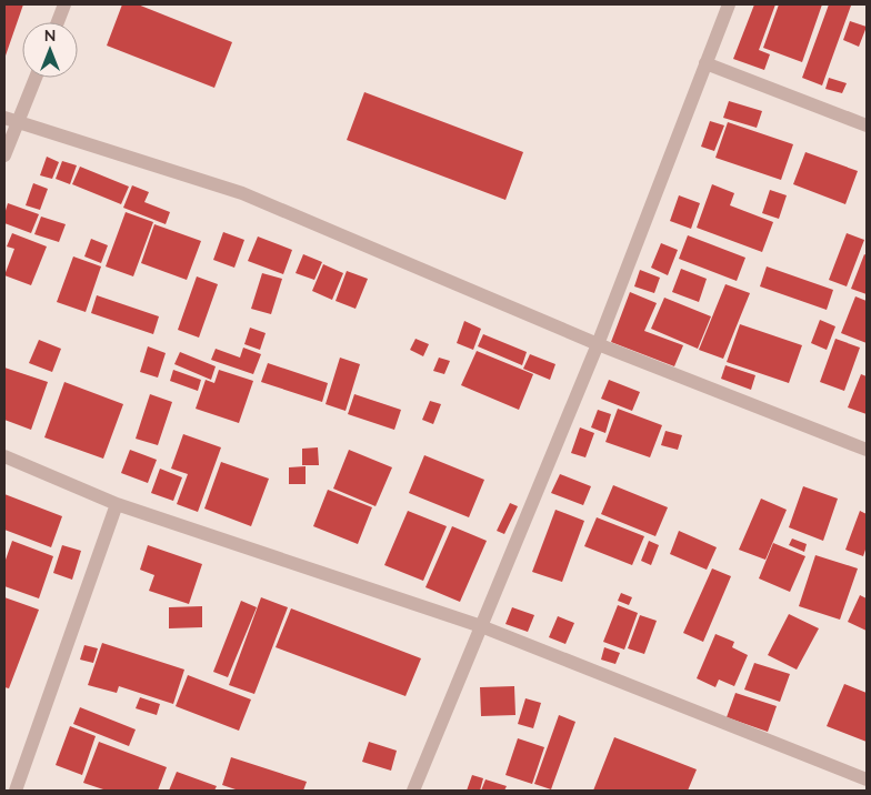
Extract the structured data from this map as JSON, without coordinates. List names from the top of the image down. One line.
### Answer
{"north":"top"}
